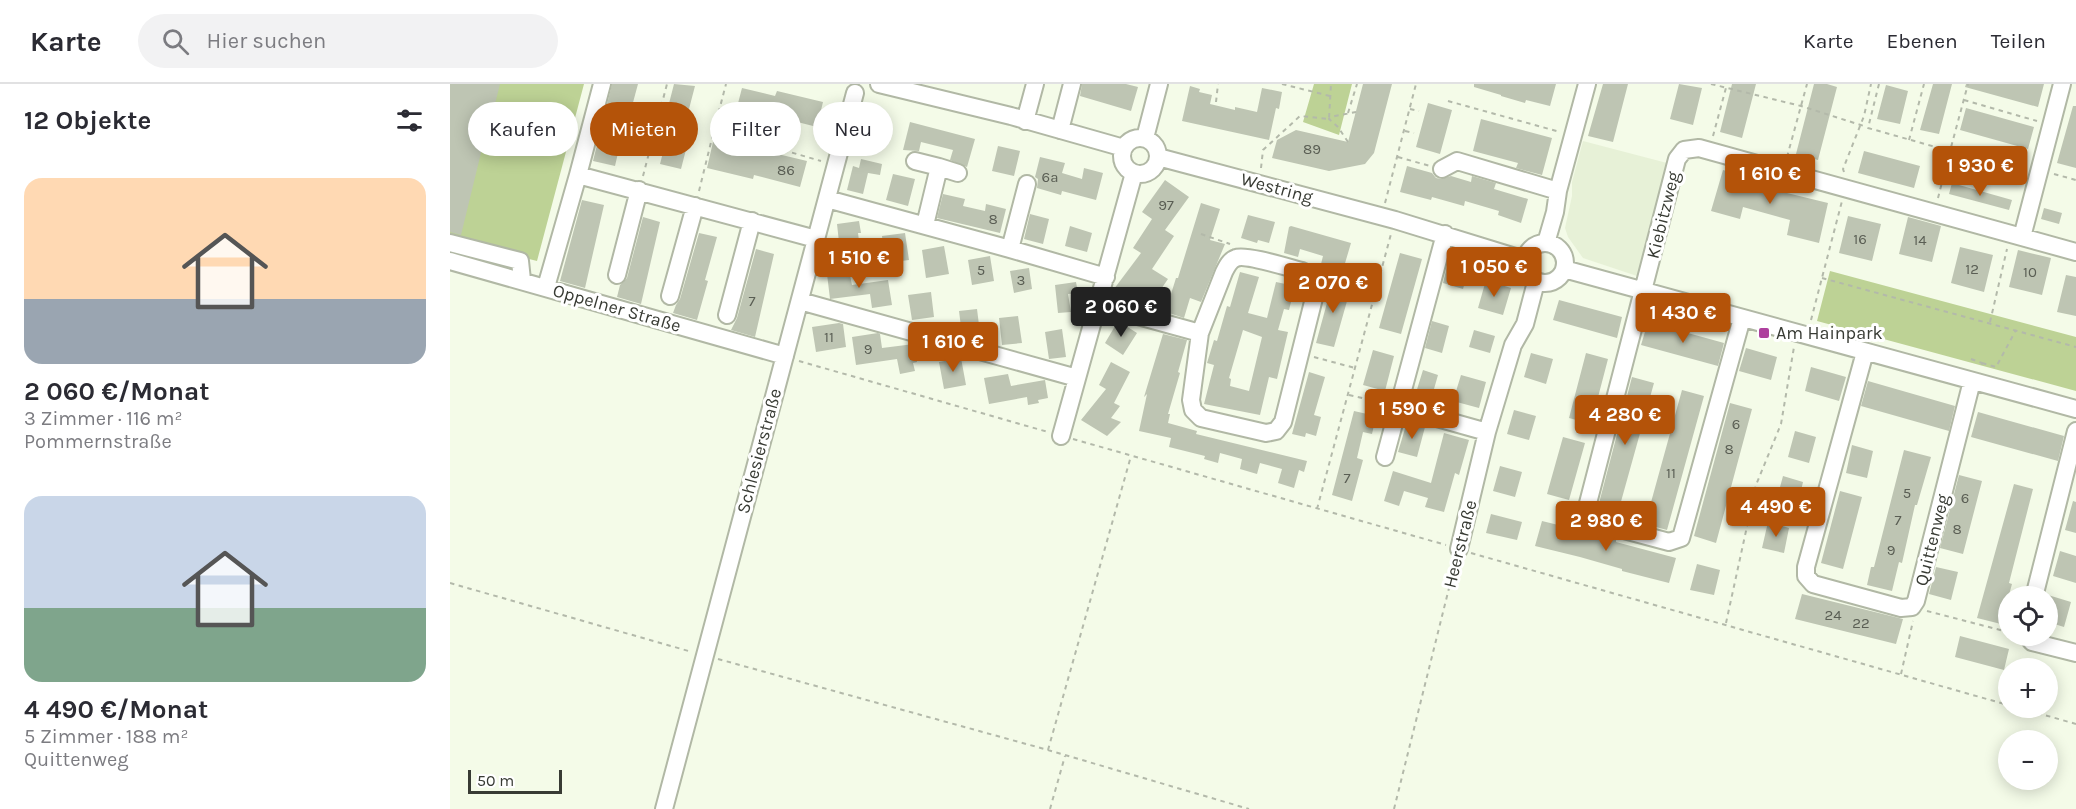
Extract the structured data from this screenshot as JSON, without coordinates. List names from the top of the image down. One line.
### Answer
{"streets":{"street":["Westring","Kiebitzweg","Oppelner Straße","Schlesierstraße","Quittenweg","Heerstraße"]},"crossings":[["Westring","Heerstraße"],["Oppelner Straße","Schlesierstraße"]],"places":{"transit":["Am Hainpark"]},"house_numbers":["89","86","6a","97","8","16","14","12","5","10","3","7","11","9","6","8","11","7","5","6","7","8","9","24","22"],"scale_bar":"50 m","page":{"header":"Karte","search":"Hier suchen","nav":["Karte","Ebenen","Teilen"],"heading":"12 Objekte","chip":["Kaufen","Mieten","Filter","Neu"],"price":["1 930 €","1 610 €","1 510 €","1 050 €","2 070 €","2 060 €","1 430 €","1 610 €","1 590 €","4 280 €","4 490 €","2 980 €"],"list":[{"name":"2 060 €/Monat","note":"3 Zimmer · 116 m² · Pommernstraße"},{"name":"4 490 €/Monat","note":"5 Zimmer · 188 m² · Quittenweg"}],"map_buttons":["+","−"],"scale":"50 m"}}
